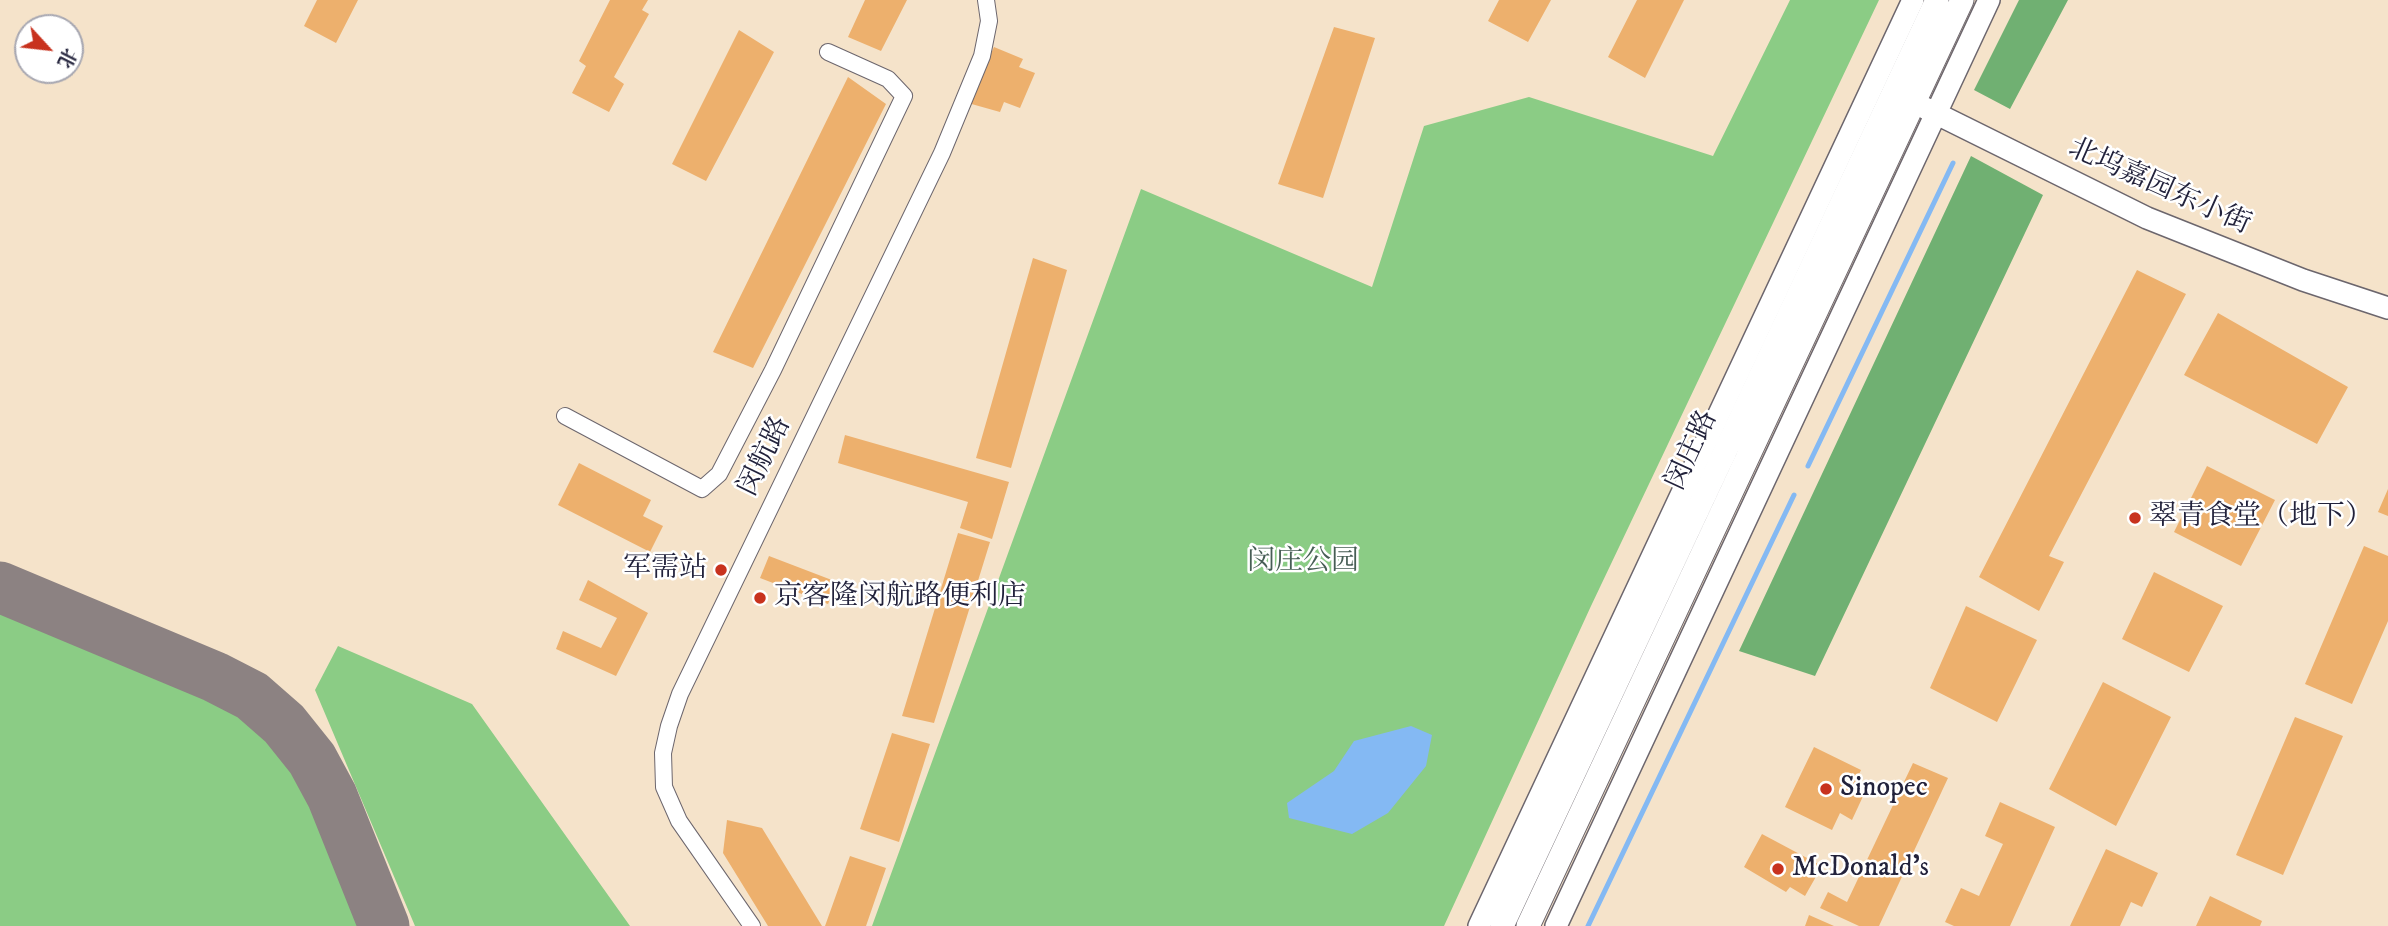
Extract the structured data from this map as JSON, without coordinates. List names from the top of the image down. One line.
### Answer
{"streets":{"main road":["闵庄路"],"street":["北坞嘉园东小街","闵航路"]},"crossings":[["北坞嘉园东小街","闵庄路"]],"parks":["闵庄公园"],"places":["翠青食堂（地下）","军需站","京客隆闵航路便利店","Sinopec","McDonald's"],"north":"bottom right"}
